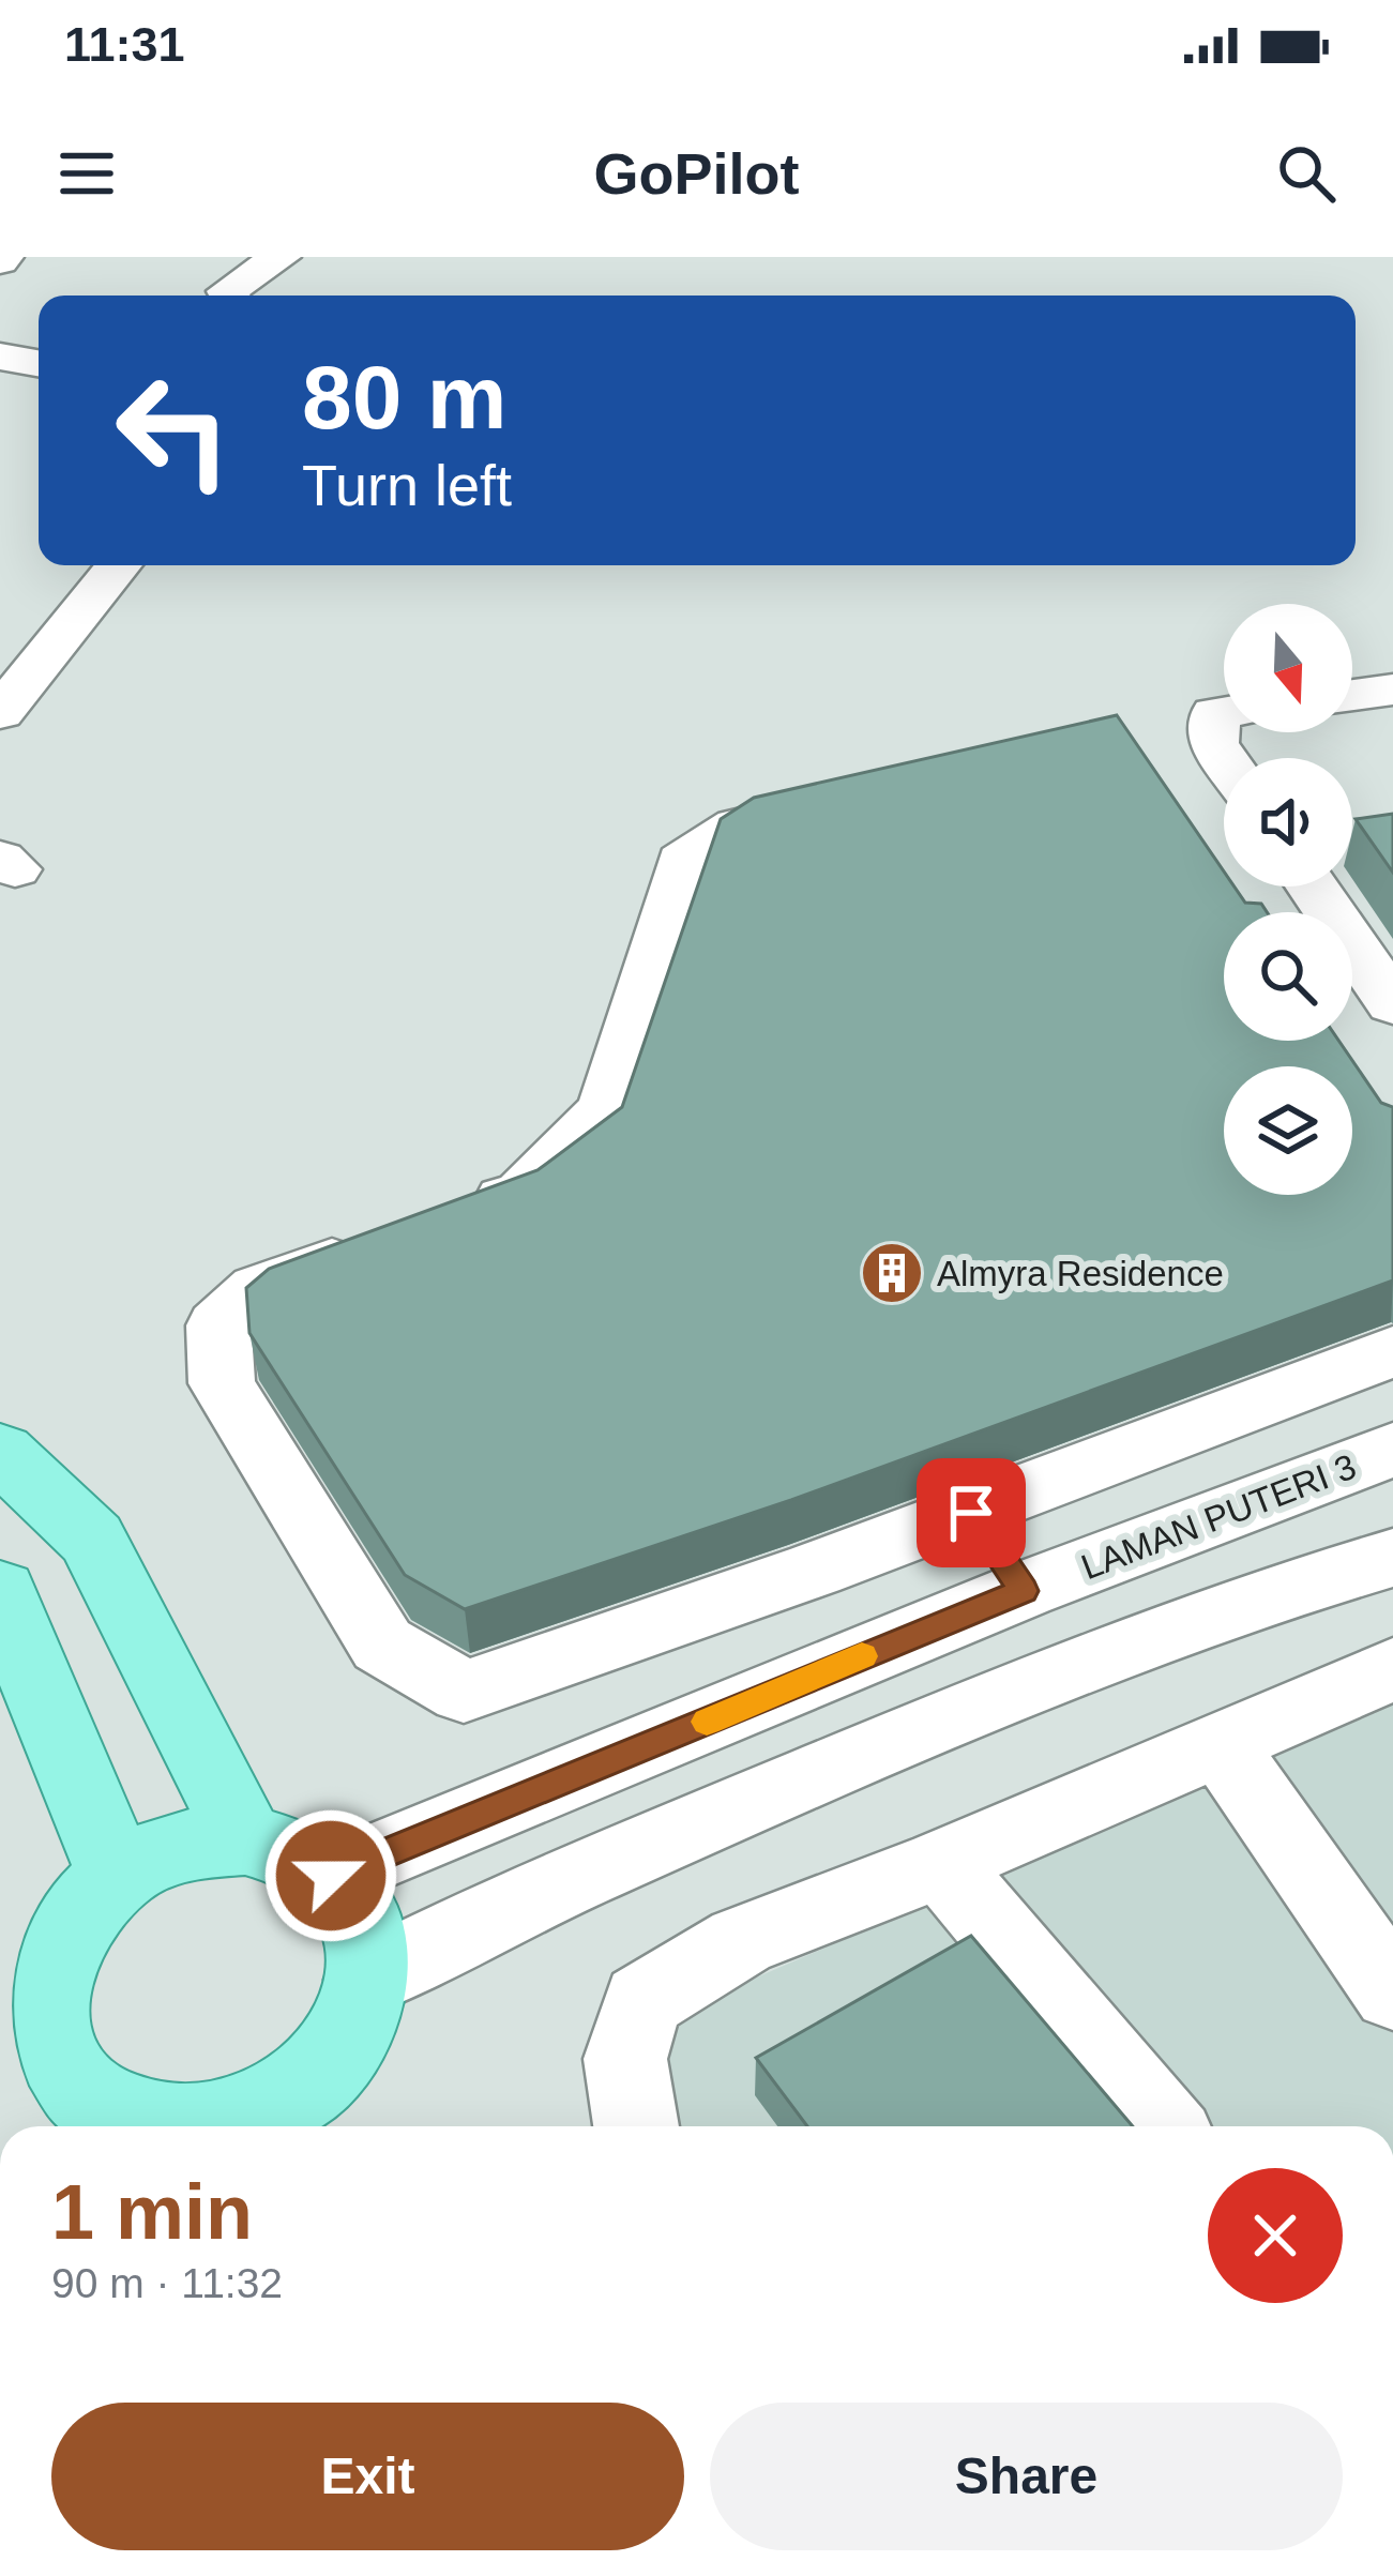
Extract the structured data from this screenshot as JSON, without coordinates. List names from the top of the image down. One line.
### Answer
{"streets":{"street":["LAMAN PUTERI 3"]},"places":{"building":["Almyra Residence"]},"north":"bottom","page":{"status":"11:31","header":"GoPilot","turn":["80 m","Turn left"],"heading":["1 min","90 m · 11:32"],"buttons":["Exit","Share"]}}
